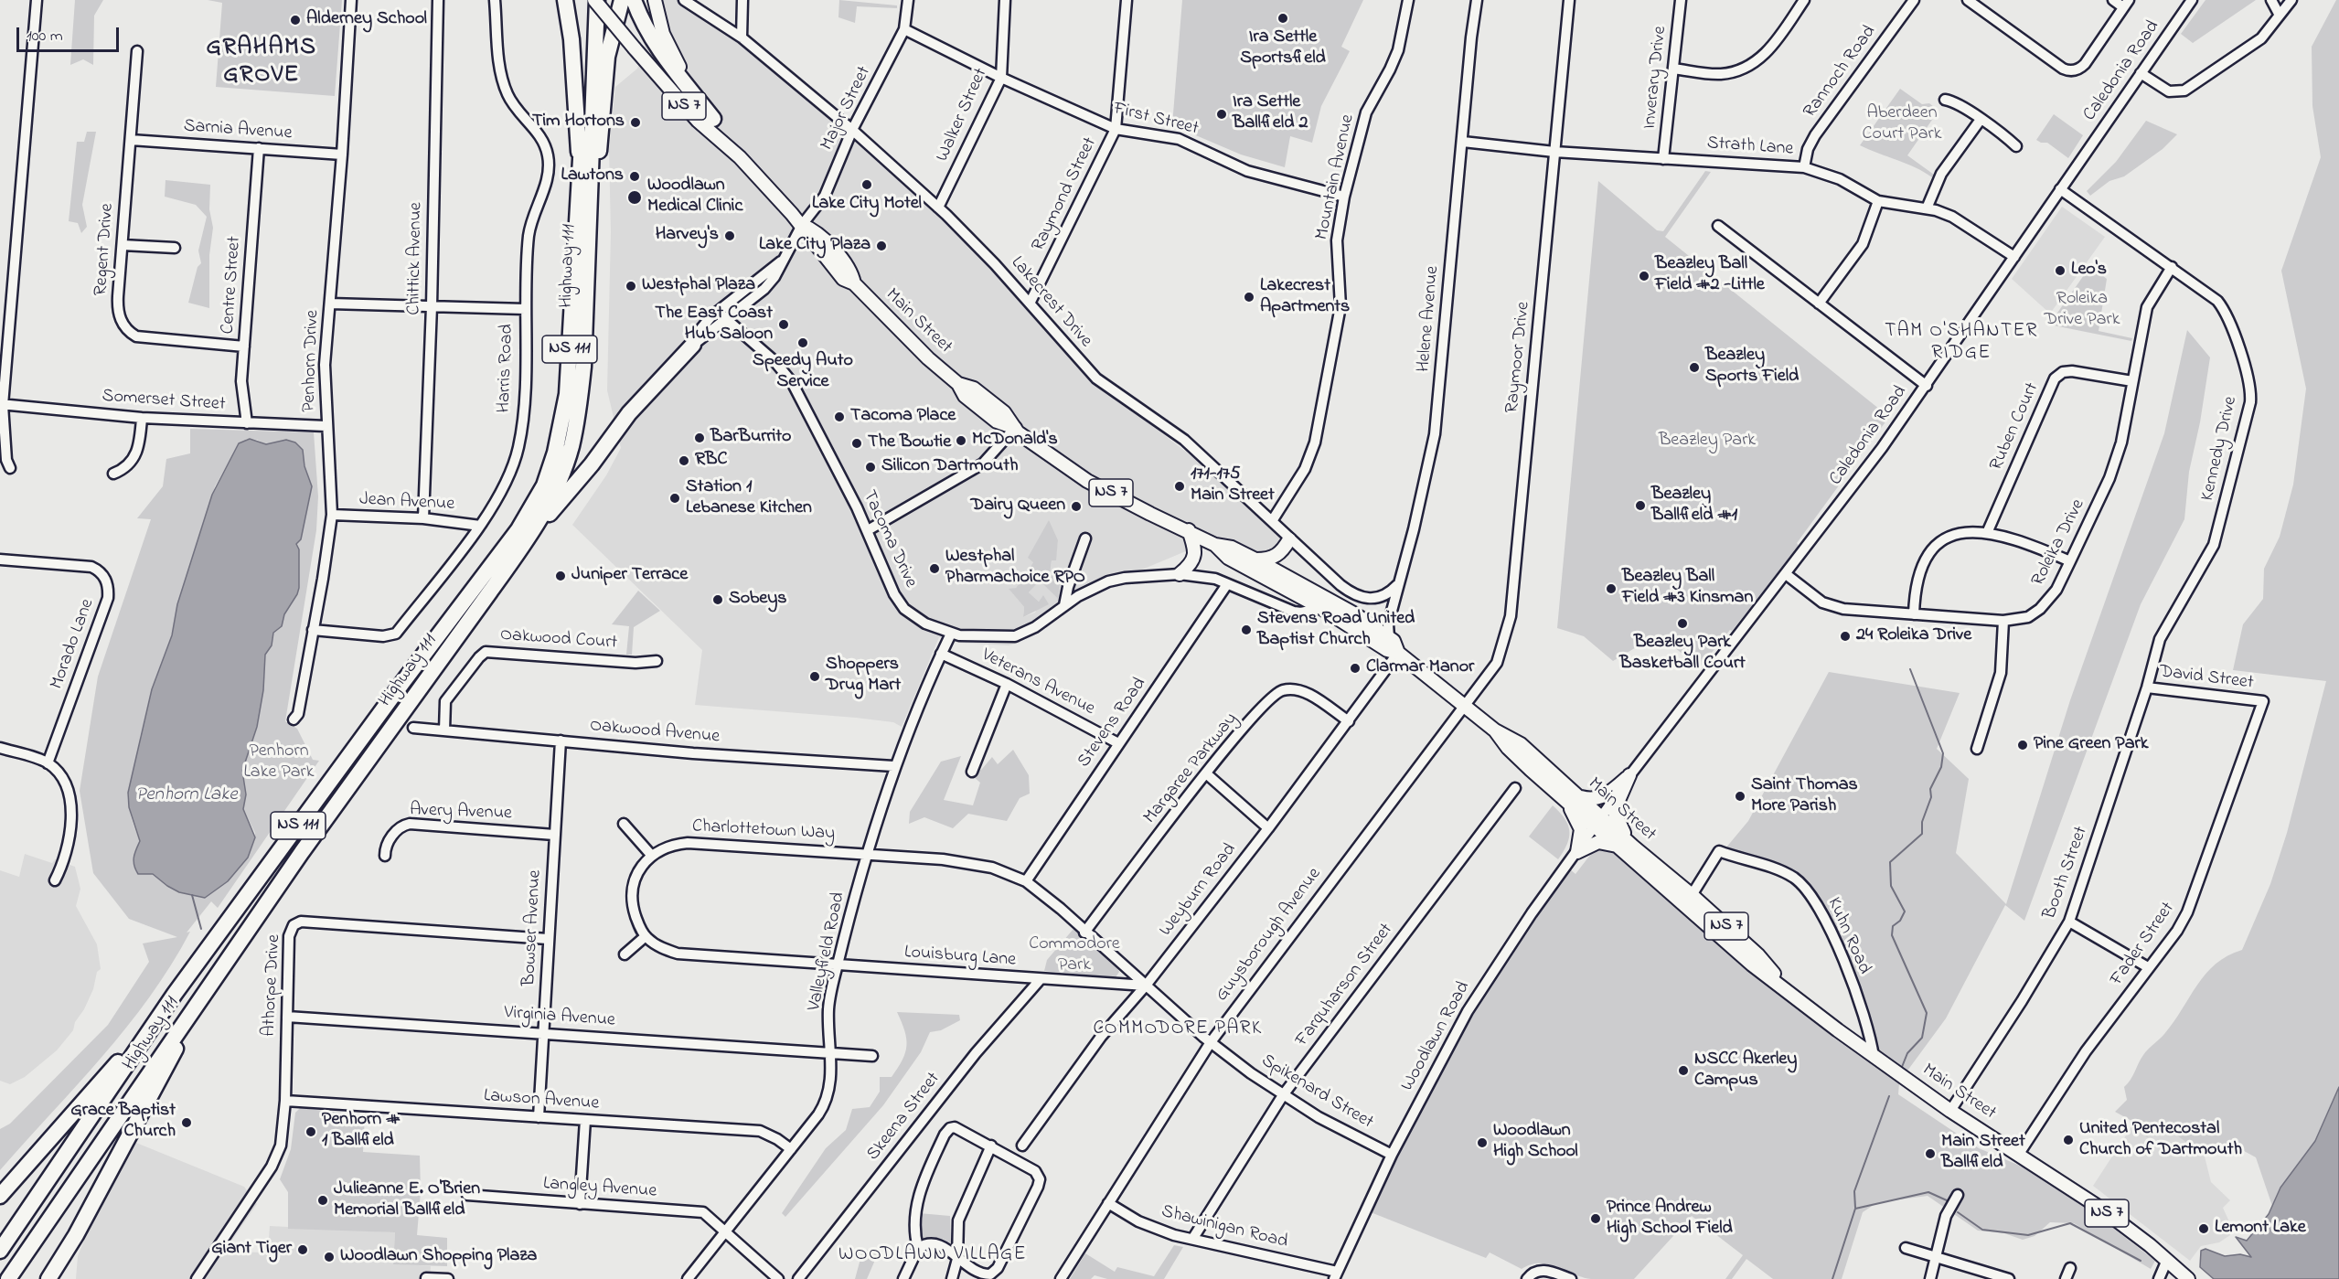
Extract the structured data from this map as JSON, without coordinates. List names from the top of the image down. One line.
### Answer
{"streets":{"highway":["Highway 111","NS 111"],"main road":["NS 7","Main Street"],"street":["Caledonia Road","Rannoch Road","Inverary Drive","Major Street","Walker Street","First Street","Sarnia Avenue","Strath Lane","Mountain Avenue","Raymond Street","Regent Drive","Chittick Avenue","Centre Street","Lakecrest Drive","Helene Avenue","Raymoor Drive","Penhorn Drive","Harris Road","Somerset Street","Ruben Court","Kennedy Drive","Jean Avenue","Tacoma Drive","Roleika Drive","Oakwood Court","Morado Lane","David Street","Veterans Avenue","Stevens Road","Oakwood Avenue","Margaree Parkway","Avery Avenue","Charlottetown Way","Booth Street","Weyburn Road","Bowser Avenue","Guysborough Avenue","Kuhn Road","Fader Street","Valleyfield Road","Louisburg Lane","Athorpe Drive","Farquharson Street","Virginia Avenue","Woodlawn Road","Spikenard Street","Lawson Avenue","Skeena Street","Langley Avenue","Shawinigan Road"]},"crossings":[["Caledonia Road","Strath Lane"],["Caledonia Road","Main Street"],["Caledonia Road","Kennedy Drive"],["Caledonia Road","Roleika Drive"],["Caledonia Road","Woodlawn Road"],["Rannoch Road","Strath Lane"],["Inverary Drive","Strath Lane"],["Major Street","First Street"],["Major Street","Lakecrest Drive"],["Major Street","Main Street"],["Major Street","Tacoma Drive"],["Walker Street","First Street"],["Walker Street","Lakecrest Drive"],["First Street","Mountain Avenue"],["First Street","Raymond Street"],["Sarnia Avenue","Regent Drive"],["Sarnia Avenue","Centre Street"],["Sarnia Avenue","Penhorn Drive"],["Strath Lane","Helene Avenue"],["Strath Lane","Raymoor Drive"],["Mountain Avenue","Lakecrest Drive"],["Raymond Street","Lakecrest Drive"],["Regent Drive","Centre Street"],["Chittick Avenue","Jean Avenue"],["Highway 111","Main Street"],["Centre Street","Somerset Street"],["Lakecrest Drive","Helene Avenue"],["Helene Avenue","Main Street"],["Main Street","Raymoor Drive"],["Main Street","Tacoma Drive"],["Main Street","Booth Street"],["Main Street","Weyburn Road"],["Main Street","Guysborough Avenue"],["Main Street","Kuhn Road"],["Main Street","Fader Street"],["Main Street","Woodlawn Road"],["Raymoor Drive","Guysborough Avenue"],["Penhorn Drive","Harris Road"],["Penhorn Drive","Somerset Street"],["Penhorn Drive","Jean Avenue"],["Harris Road","Jean Avenue"],["Ruben Court","Roleika Drive"],["Kennedy Drive","Roleika Drive"],["Kennedy Drive","David Street"],["Kennedy Drive","Booth Street"],["Tacoma Drive","Stevens Road"],["Tacoma Drive","Valleyfield Road"],["Oakwood Court","Oakwood Avenue"],["David Street","Booth Street"],["David Street","Fader Street"],["Veterans Avenue","Stevens Road"],["Veterans Avenue","Valleyfield Road"],["Stevens Road","Spikenard Street"],["Oakwood Avenue","Bowser Avenue"],["Oakwood Avenue","Valleyfield Road"],["Margaree Parkway","Weyburn Road"],["Margaree Parkway","Spikenard Street"],["Avery Avenue","Bowser Avenue"],["Charlottetown Way","Valleyfield Road"],["Charlottetown Way","Spikenard Street"],["Weyburn Road","Louisburg Lane"],["Weyburn Road","Spikenard Street"],["Bowser Avenue","Athorpe Drive"],["Bowser Avenue","Virginia Avenue"],["Bowser Avenue","Lawson Avenue"],["Guysborough Avenue","Spikenard Street"],["Guysborough Avenue","Shawinigan Road"],["Valleyfield Road","Louisburg Lane"],["Valleyfield Road","Virginia Avenue"],["Valleyfield Road","Spikenard Street"],["Valleyfield Road","Lawson Avenue"],["Valleyfield Road","Langley Avenue"],["Louisburg Lane","Spikenard Street"],["Louisburg Lane","Skeena Street"],["Athorpe Drive","Virginia Avenue"],["Athorpe Drive","Lawson Avenue"],["Farquharson Street","Spikenard Street"],["Farquharson Street","Shawinigan Road"],["Woodlawn Road","Spikenard Street"],["Woodlawn Road","Shawinigan Road"]],"districts":["GRAHAMS GROVE","TAM O'SHANTER RIDGE","COMMODORE PARK","WOODLAWN VILLAGE"],"water":["Penhorn Lake"],"parks":["Aberdeen Court Park","Roleika Drive Park","Beazley Park","Penhorn Lake Park","Commodore Park"],"places":["Ira Settle Sportsfield","Alderney School","Ira Settle Ballfield 2","Tim Hortons","Lawtons","Lake City Motel","Woodlawn Medical Clinic","Harvey's","Lake City Plaza","Leo's","Beazley Ball Field #2 -Little","Westphal Plaza","Lakecrest Apartments","The East Coast Hub Saloon","Speedy Auto Service","Beazley Sports Field","Tacoma Place","BarBurrito","McDonald's","The Bowtie","RBC","Silicon Dartmouth","171-175 Main Street","Station 1 Lebanese Kitchen","Beazley Ballfield #1","Dairy Queen","Westphal Pharmachoice RPO","Juniper Terrace","Beazley Ball Field #3 Kinsman","Sobeys","Beazley Park Basketball Court","Stevens Road United Baptist Church","24 Roleika Drive","Clarmar Manor","Shoppers Drug Mart","Pine Green Park","Saint Thomas More Parish","NSCC Akerley Campus","Grace Baptist Church","Penhorn # 1 Ballfield","United Pentecostal Church of Dartmouth","Woodlawn High School","Main Street Ballfield","Julieanne E. O'Brien Memorial Ballfield","Prince Andrew High School Field","Lemont Lake","Giant Tiger","Woodlawn Shopping Plaza"],"scale_bar":"100 m"}
